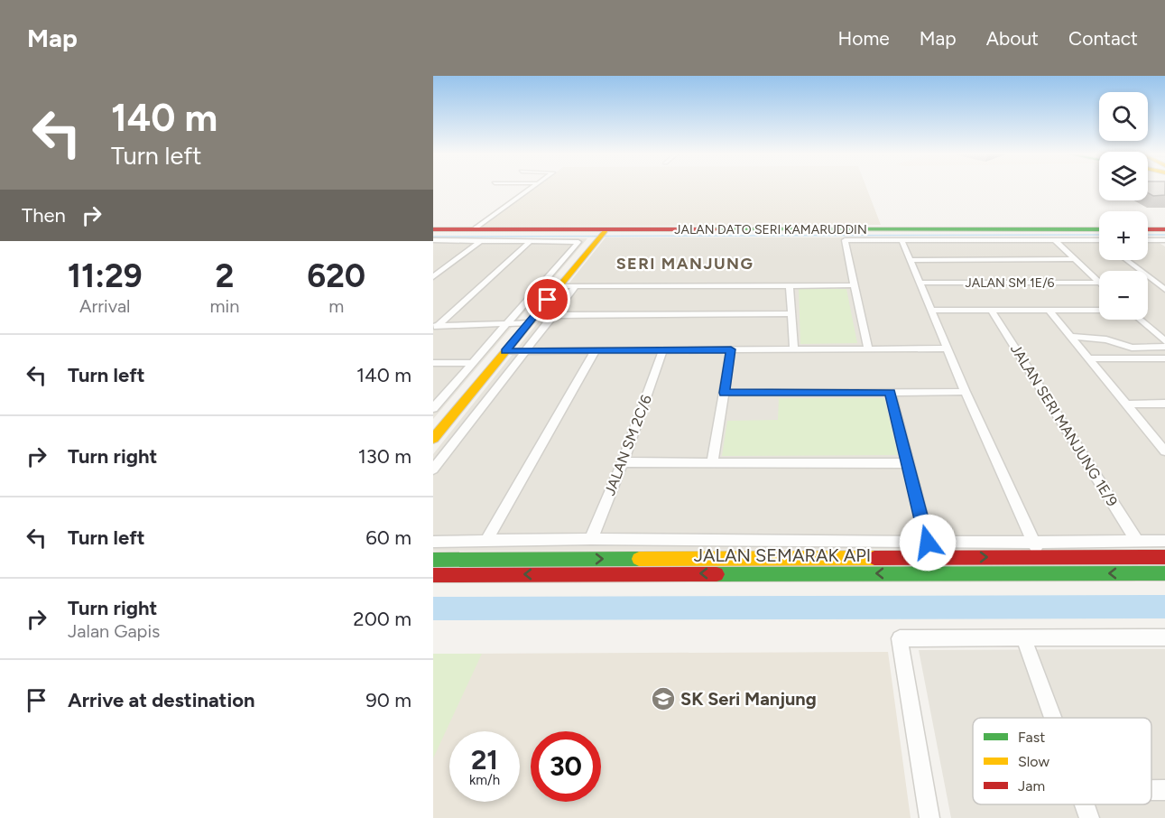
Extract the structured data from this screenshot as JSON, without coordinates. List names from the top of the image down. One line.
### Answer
{"streets":{"street":["JALAN DATO SERI KAMARUDDIN","JALAN SM 1E/6","JALAN SERI MANJUNG 1E/9","JALAN SM 2C/6","JALAN SEMARAK API"]},"districts":["SERI MANJUNG"],"places":{"school or university":["SK Seri Manjung"]},"legend":["Fast","Slow","Jam"],"page":{"header":"Map","nav":["Home","Map","About","Contact"],"turn":["140 m","Turn left"],"map_buttons":["+","−"],"then":"Then","eta":["11:29","Arrival","2","min","620","m"],"list":[{"name":"Turn left","value":"140 m"},{"name":"Turn right","value":"130 m"},{"name":"Turn left","value":"60 m"},{"name":"Turn right","note":"Jalan Gapis","value":"200 m"},{"name":"Arrive at destination","value":"90 m"}],"speed":"21 km/h","limit":"30"}}
